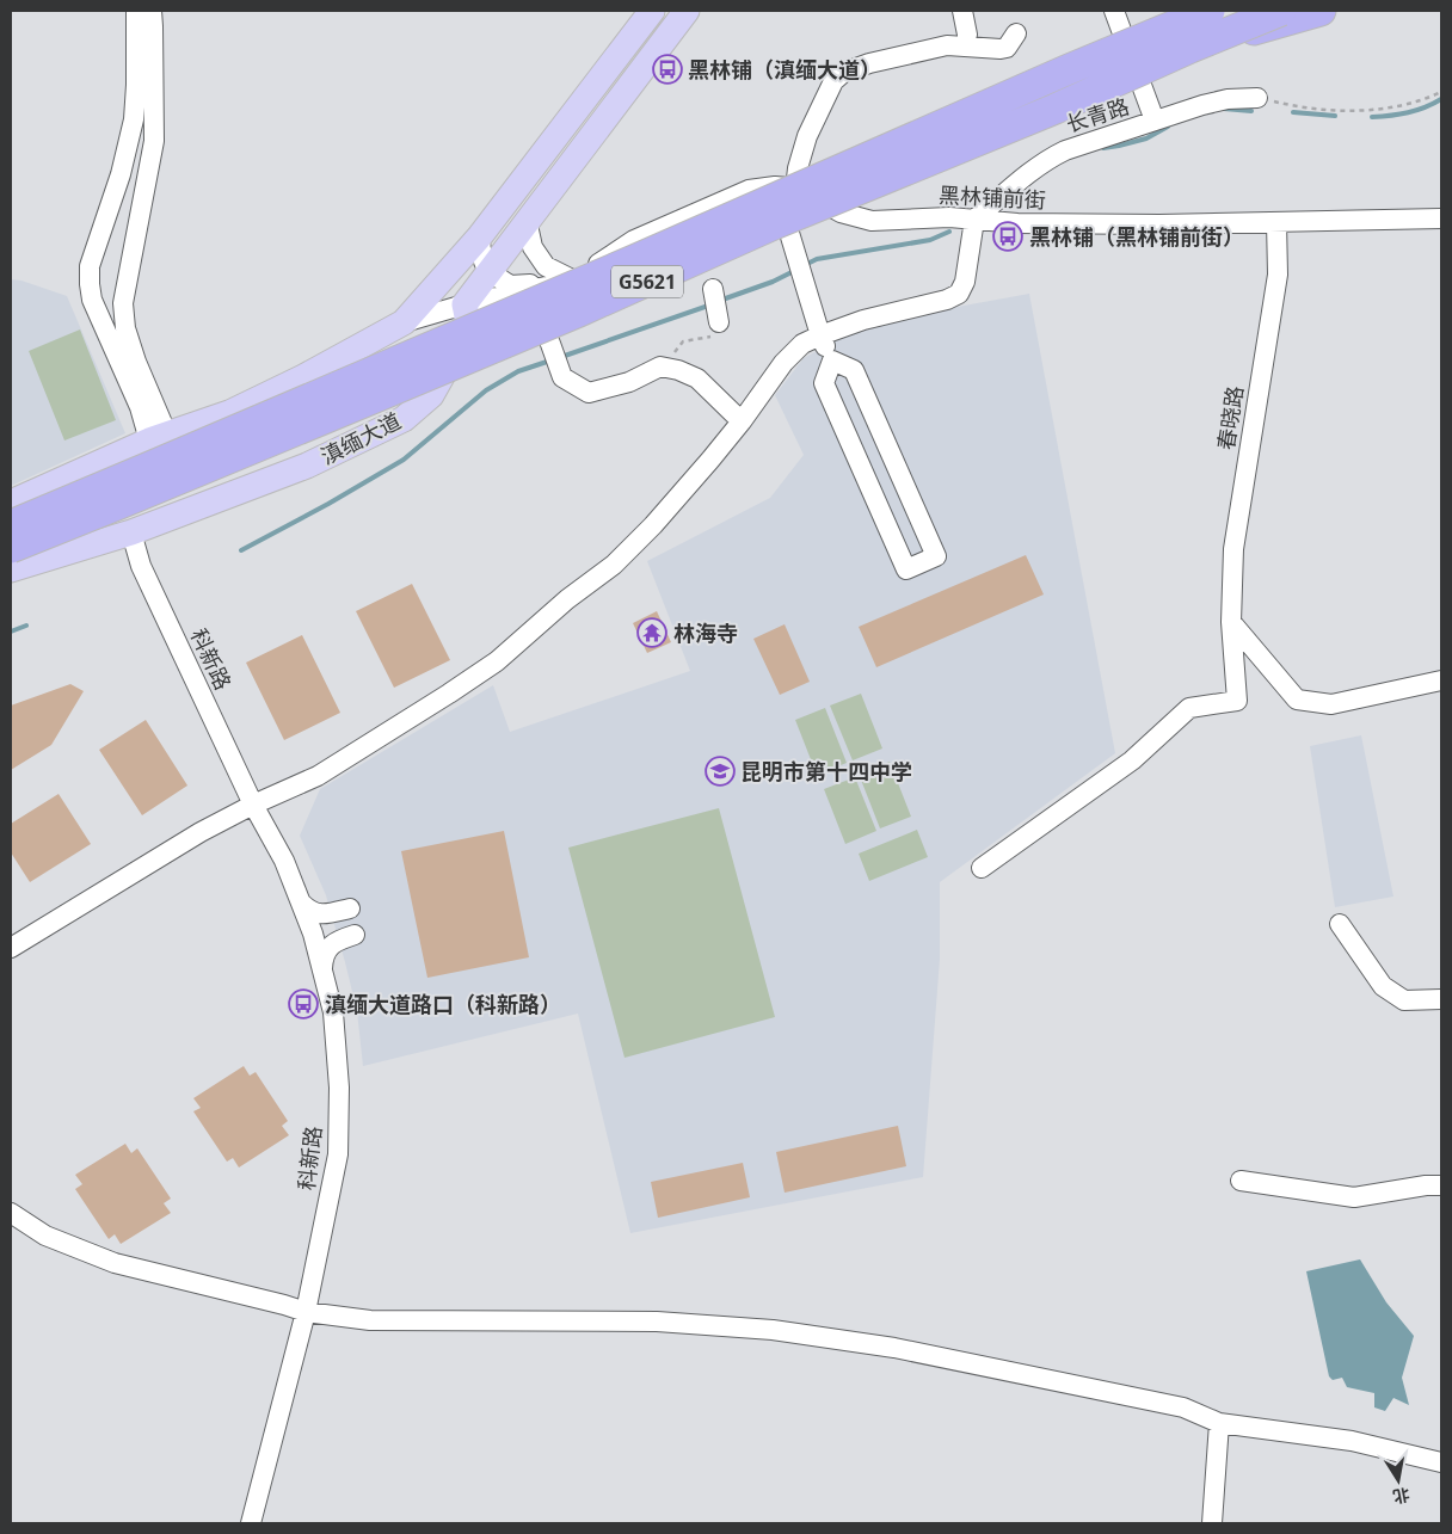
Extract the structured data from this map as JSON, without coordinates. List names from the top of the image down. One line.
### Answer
{"streets":{"highway":["G5621"],"main road":["滇缅大道"],"street":["长青路","黑林铺前街","春晓路","科新路"]},"crossings":[["长青路","黑林铺前街"],["黑林铺前街","春晓路"],["滇缅大道","科新路"]],"places":{"bus stop":["黑林铺（滇缅大道）","黑林铺（黑林铺前街）","滇缅大道路口（科新路）"],"temple":["林海寺"],"school or university":["昆明市第十四中学"]},"north":"bottom"}
